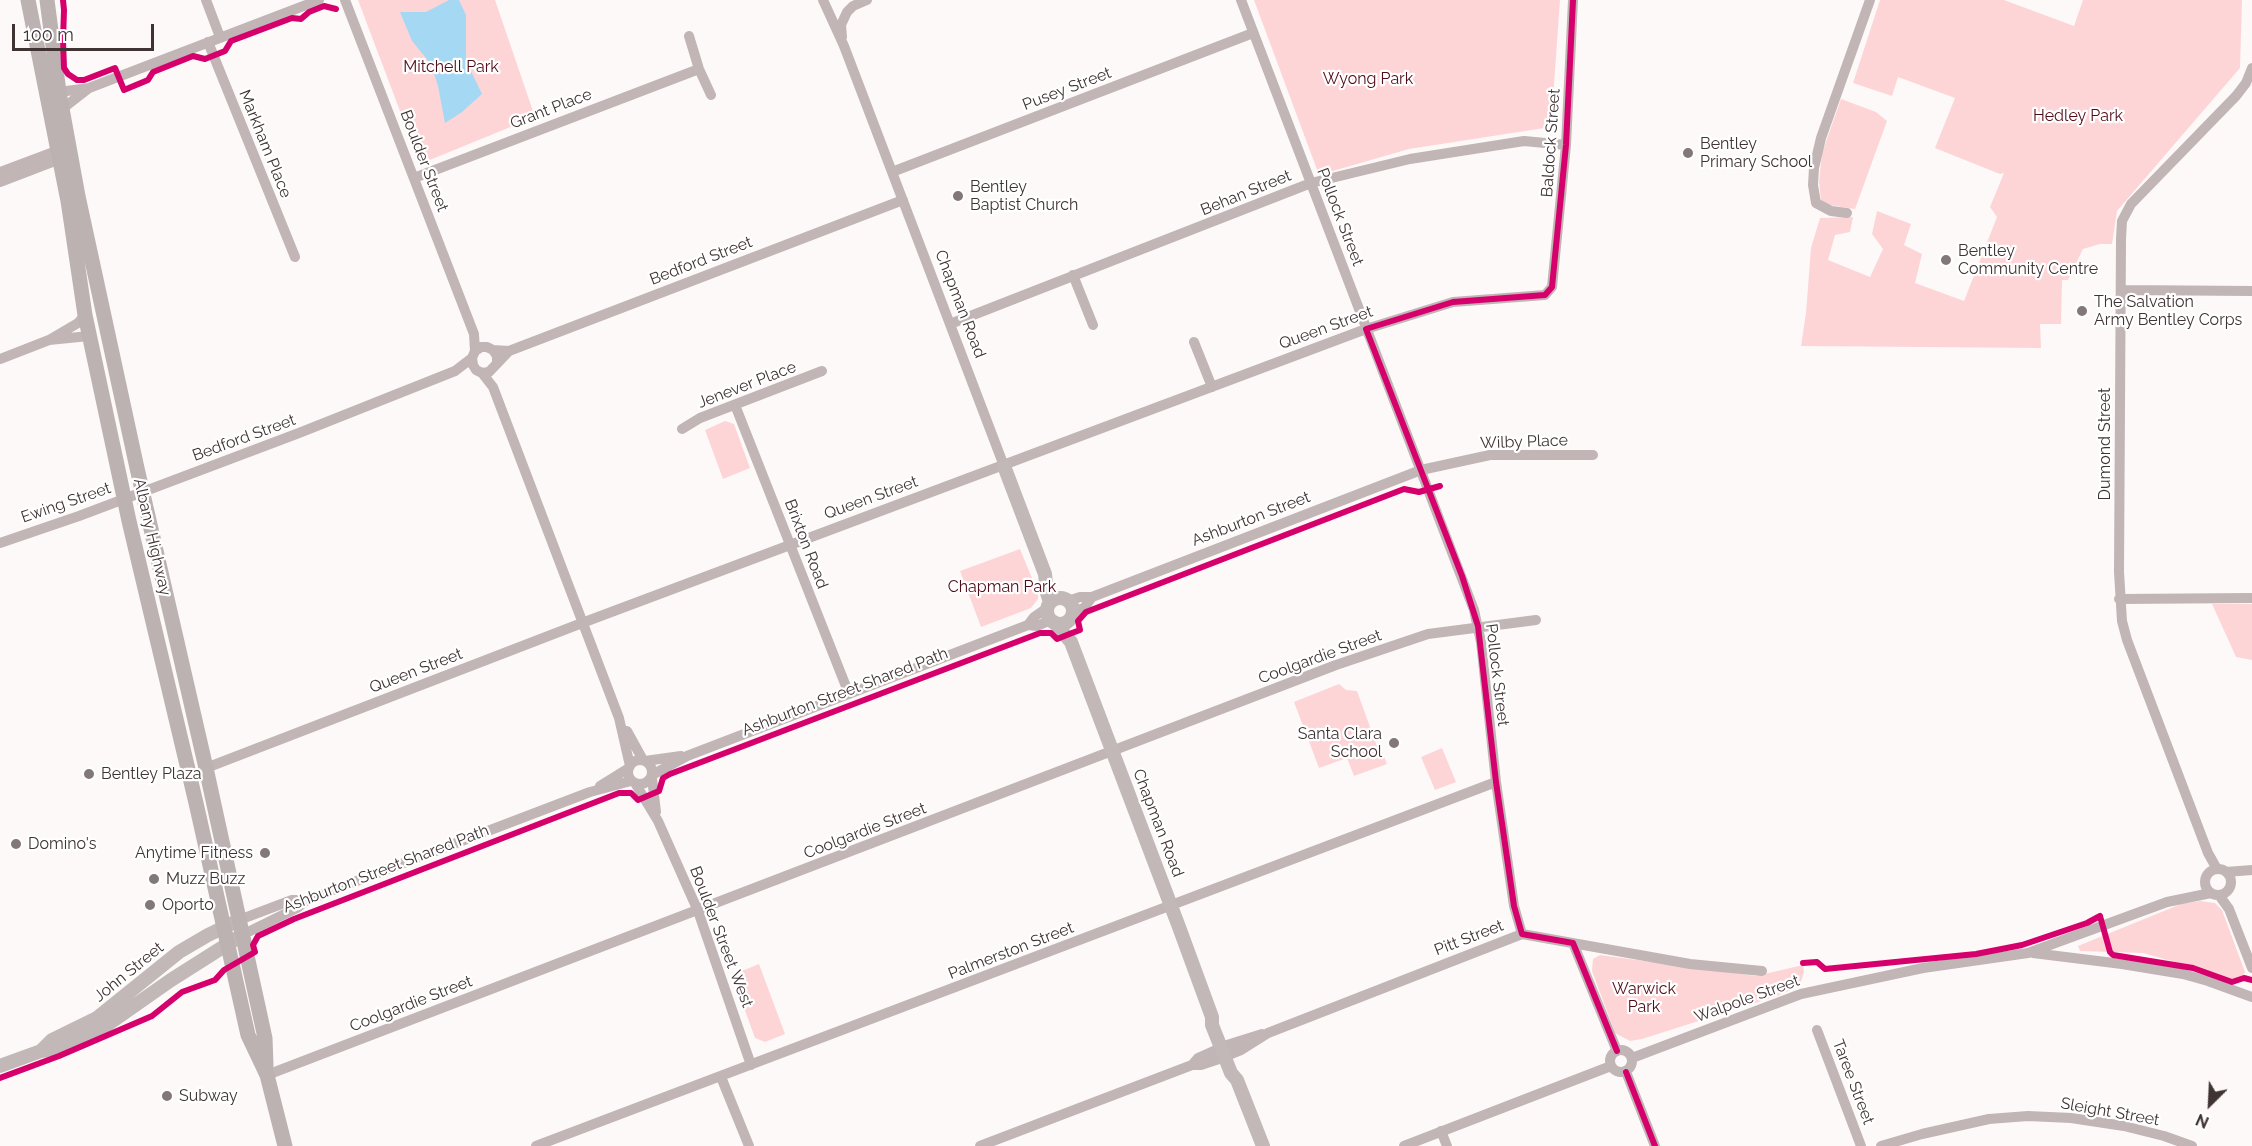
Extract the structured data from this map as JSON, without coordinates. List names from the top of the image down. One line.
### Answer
{"streets":{"highway":["Albany Highway"],"main road":["Chapman Road","John Street"],"street":["Pusey Street","Grant Place","Baldock Street","Markham Place","Boulder Street","Behan Street","Pollock Street","Bedford Street","Queen Street","Jenever Place","Wilby Place","Dumond Street","Ewing Street","Ashburton Street","Brixton Road","Coolgardie Street","Boulder Street West","Pitt Street","Palmerston Street","Walpole Street","Taree Street","Sleight Street"],"cycle path":["Ashburton Street Shared Path"]},"crossings":[["Pusey Street","Pollock Street"],["Pusey Street","Chapman Road"],["Grant Place","Boulder Street"],["Baldock Street","Behan Street"],["Baldock Street","Queen Street"],["Boulder Street","Bedford Street"],["Behan Street","Pollock Street"],["Behan Street","Chapman Road"],["Pollock Street","Queen Street"],["Pollock Street","Wilby Place"],["Pollock Street","Ashburton Street"],["Pollock Street","Coolgardie Street"],["Pollock Street","Pitt Street"],["Pollock Street","Palmerston Street"],["Bedford Street","Chapman Road"],["Bedford Street","Ewing Street"],["Bedford Street","Albany Highway"],["Chapman Road","Queen Street"],["Chapman Road","Ashburton Street"],["Chapman Road","Coolgardie Street"],["Chapman Road","Pitt Street"],["Chapman Road","Palmerston Street"],["Queen Street","Albany Highway"],["Queen Street","Brixton Road"],["Jenever Place","Brixton Road"],["Wilby Place","Ashburton Street"],["Dumond Street","Walpole Street"],["Ewing Street","Albany Highway"],["Ashburton Street","Brixton Road"],["Ashburton Street","Boulder Street West"],["Albany Highway","Coolgardie Street"],["Albany Highway","John Street"],["Coolgardie Street","Boulder Street West"],["Boulder Street West","Palmerston Street"]],"parks":["Mitchell Park","Wyong Park","Hedley Park","Chapman Park","Warwick Park"],"places":["Bentley Primary School","Bentley Baptist Church","Bentley Community Centre","The Salvation Army Bentley Corps","Santa Clara School","Bentley Plaza","Domino's","Anytime Fitness","Muzz Buzz","Oporto","Subway"],"scale_bar":"100 m","north":"bottom left"}
